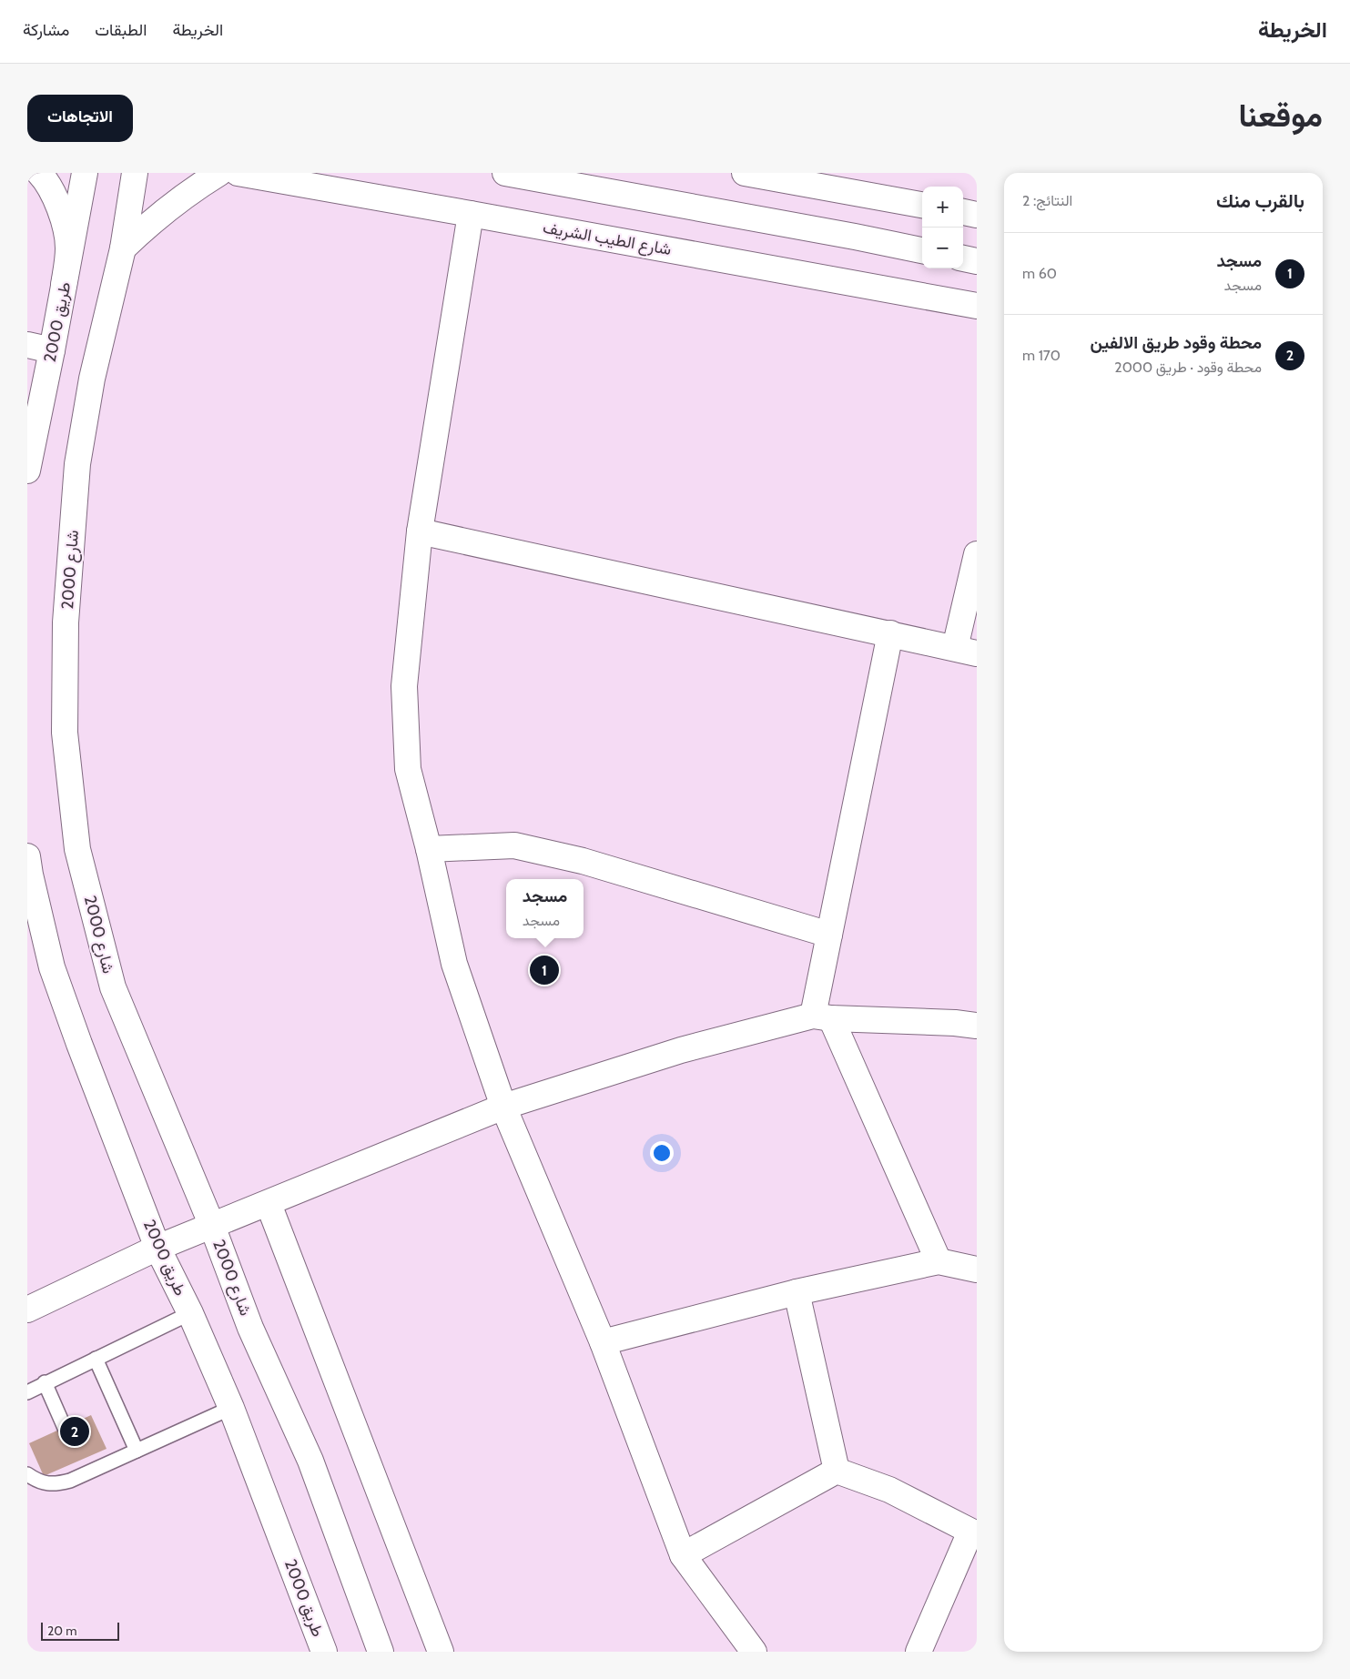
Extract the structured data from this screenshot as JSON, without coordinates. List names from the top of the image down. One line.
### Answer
{"streets":{"street":["شارع الطيب الشريف","طريق 2000","شارع 2000"]},"scale_bar":"20 m","page":{"header":"الخريطة","nav":["الخريطة","الطبقات","مشاركة"],"title":"موقعنا","buttons":"الاتجاهات","heading":["بالقرب منك","النتائج: 2"],"map_buttons":["+","−"],"list":[{"mark":"1","name":"مسجد","note":"مسجد","value":"60 m"},{"mark":"2","name":"محطة وقود طريق الالفين","note":"محطة وقود · طريق 2000","value":"170 m"}],"popup":["مسجد","مسجد"],"pins":["1","2"],"scale":"20 m"}}
